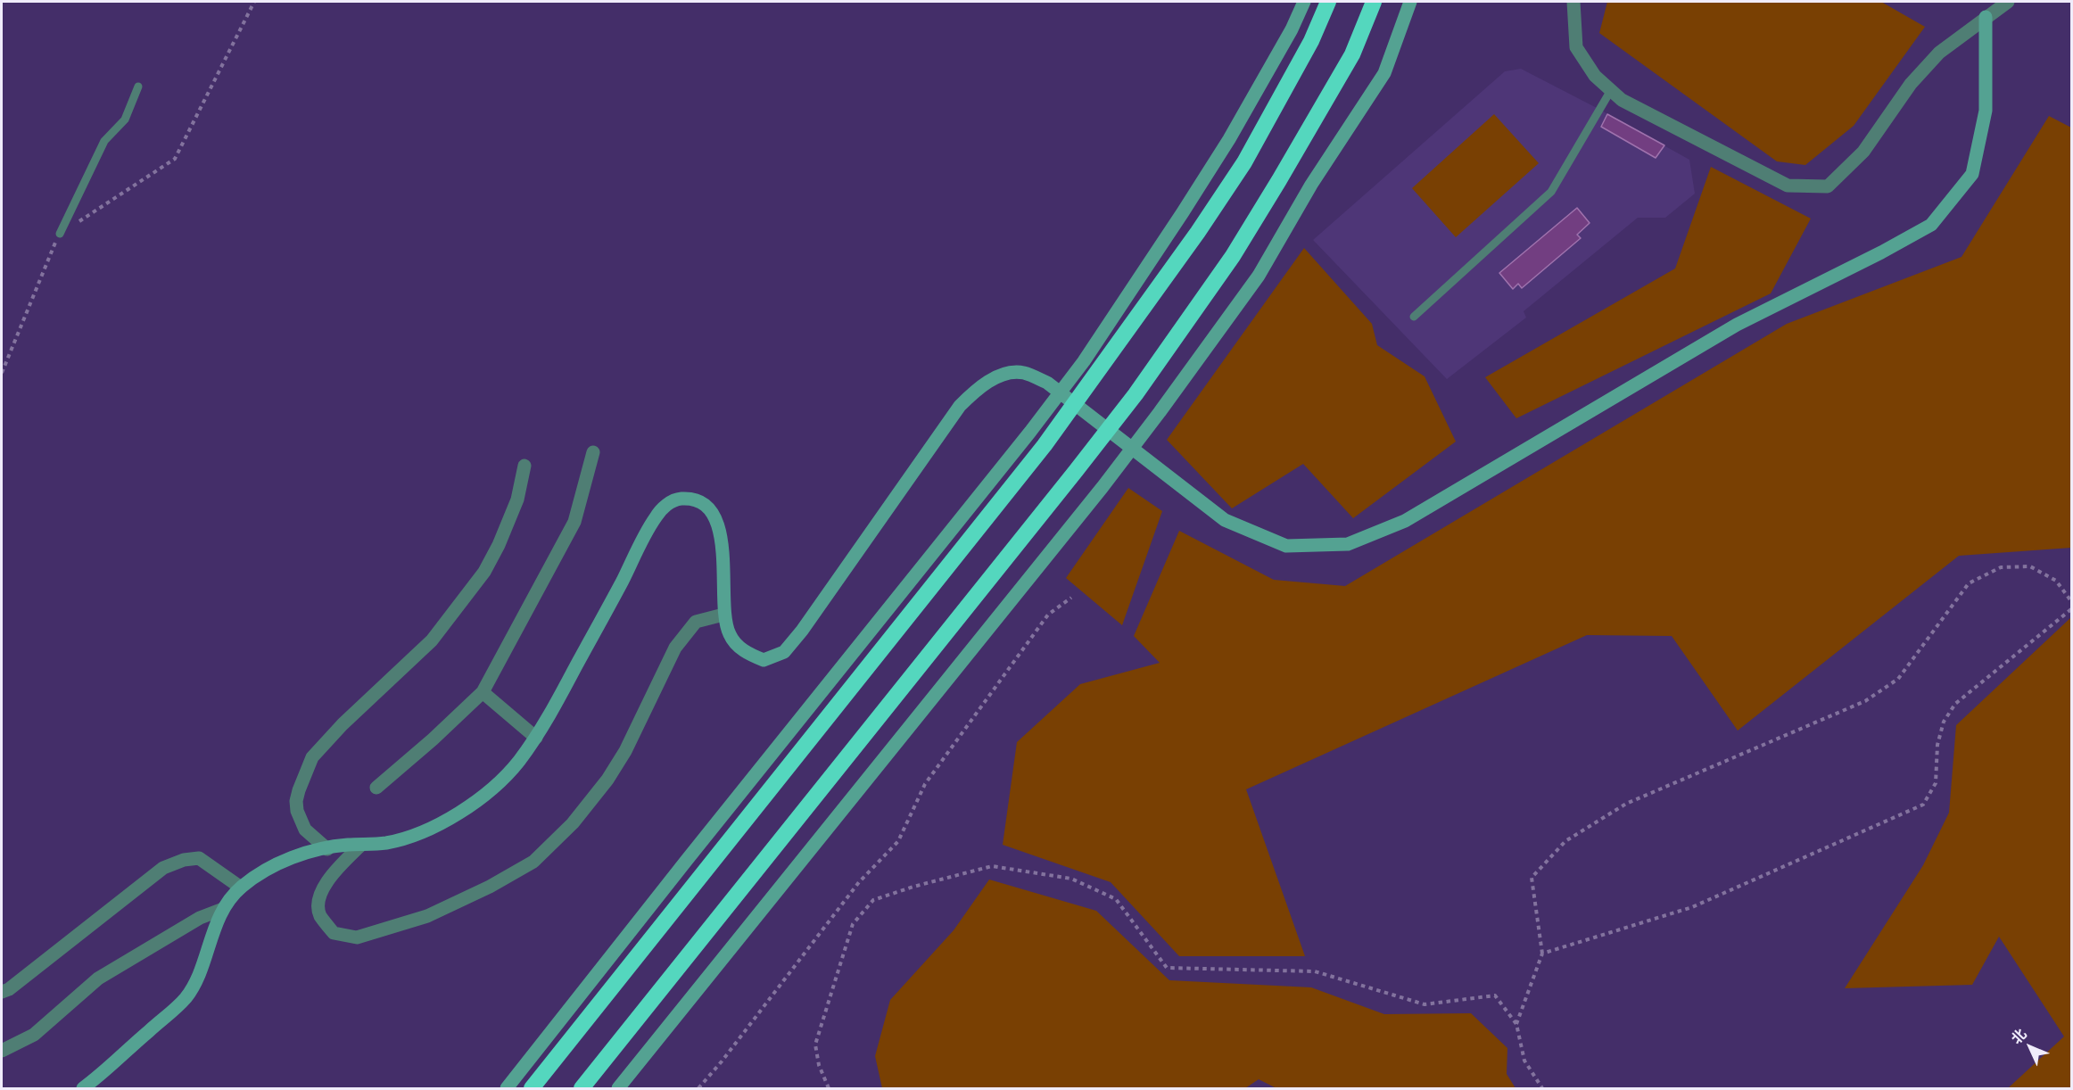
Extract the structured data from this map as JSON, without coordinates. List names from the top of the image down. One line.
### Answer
{"north":"top left"}
